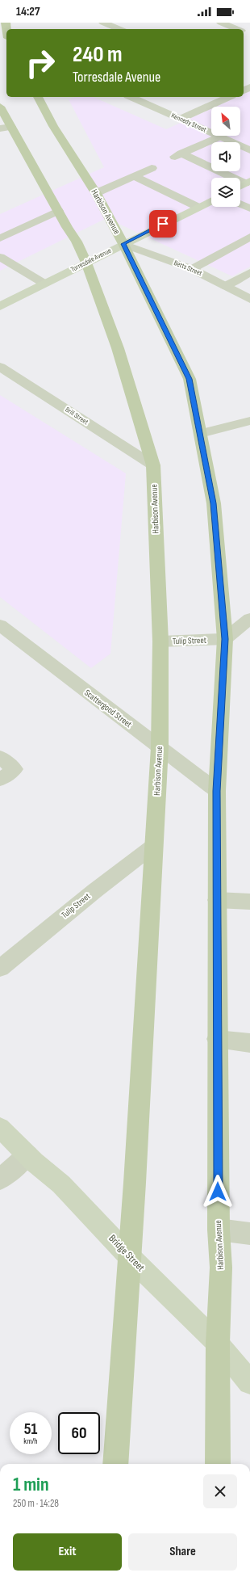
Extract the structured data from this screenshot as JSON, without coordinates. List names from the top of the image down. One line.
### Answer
{"streets":{"main road":["Harbison Avenue","Torresdale Avenue","Bridge Street"],"street":["Kennedy Street","Betts Street","Brill Street","Tulip Street","Scattergood Street"]},"crossings":[["Harbison Avenue","Torresdale Avenue"],["Harbison Avenue","Betts Street"],["Harbison Avenue","Brill Street"],["Harbison Avenue","Tulip Street"],["Harbison Avenue","Scattergood Street"],["Harbison Avenue","Bridge Street"],["Torresdale Avenue","Betts Street"]],"north":"top left","page":{"status":"14:27","turn":["240 m","Torresdale Avenue"],"speed":"51 km/h","limit":"60","heading":["1 min","250 m · 14:28"],"buttons":["Exit","Share"]}}
